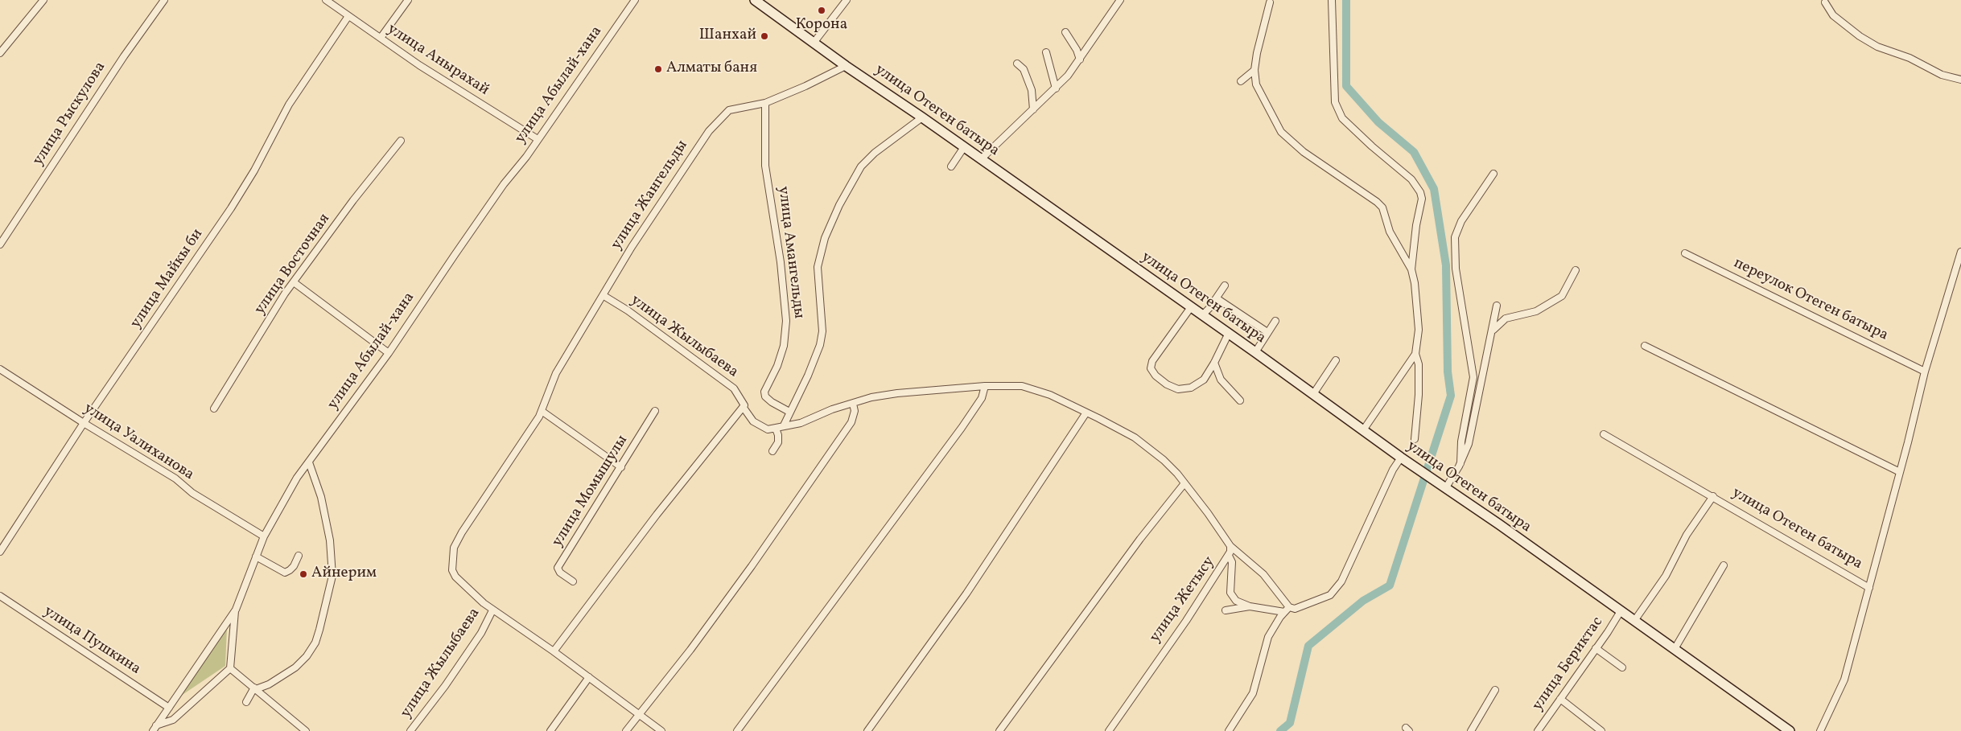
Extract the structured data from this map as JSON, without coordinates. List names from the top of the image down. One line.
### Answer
{"streets":{"main road":["улица Отеген батыра"],"street":["улица Анырахай","улица Абылай-хана","улица Рыскулова","улица Жангельды","улица Амангельды","улица Восточная","улица Майкы би","переулок Отеген батыра","улица Жылыбаева","улица Уалиханова","улица Момышулы","улица Жетысу","улица Пушкина","улица Бериктас"]},"crossings":[["улица Анырахай","улица Абылай-хана"],["улица Анырахай","улица Майкы би"],["улица Абылай-хана","улица Уалиханова"],["улица Абылай-хана","улица Пушкина"],["улица Отеген батыра","улица Жангельды"],["улица Отеген батыра","улица Бериктас"],["улица Жангельды","улица Амангельды"],["улица Жангельды","улица Жылыбаева"],["улица Майкы би","улица Уалиханова"]],"places":["Корона","Шанхай","Алматы баня","Айнерим"]}
